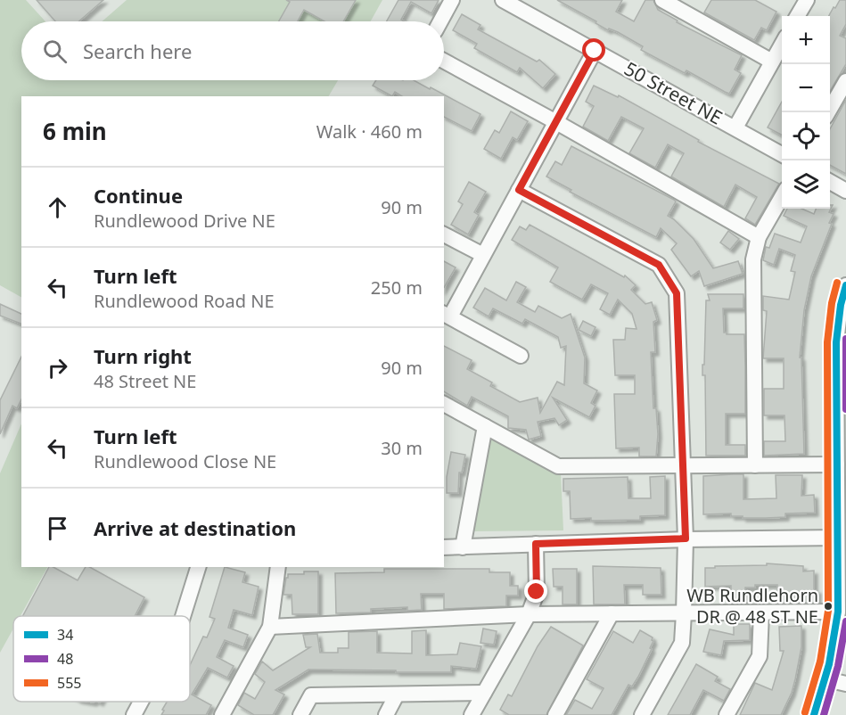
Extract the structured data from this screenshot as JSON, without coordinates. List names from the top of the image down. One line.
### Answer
{"streets":{"street":["50 Street NE"]},"places":["WB Rundlehorn DR @ 48 ST NE"],"lines":["transit line 555","transit line 34","transit line 48"],"legend":["34","48","555"],"page":{"map_buttons":["+","−"],"search":"Search here","heading":["6 min","Walk · 460 m"],"list":[["Continue","Rundlewood Drive NE","90 m"],["Turn left","Rundlewood Road NE","250 m"],["Turn right","48 Street NE","90 m"],["Turn left","Rundlewood Close NE","30 m"],"Arrive at destination"]}}
